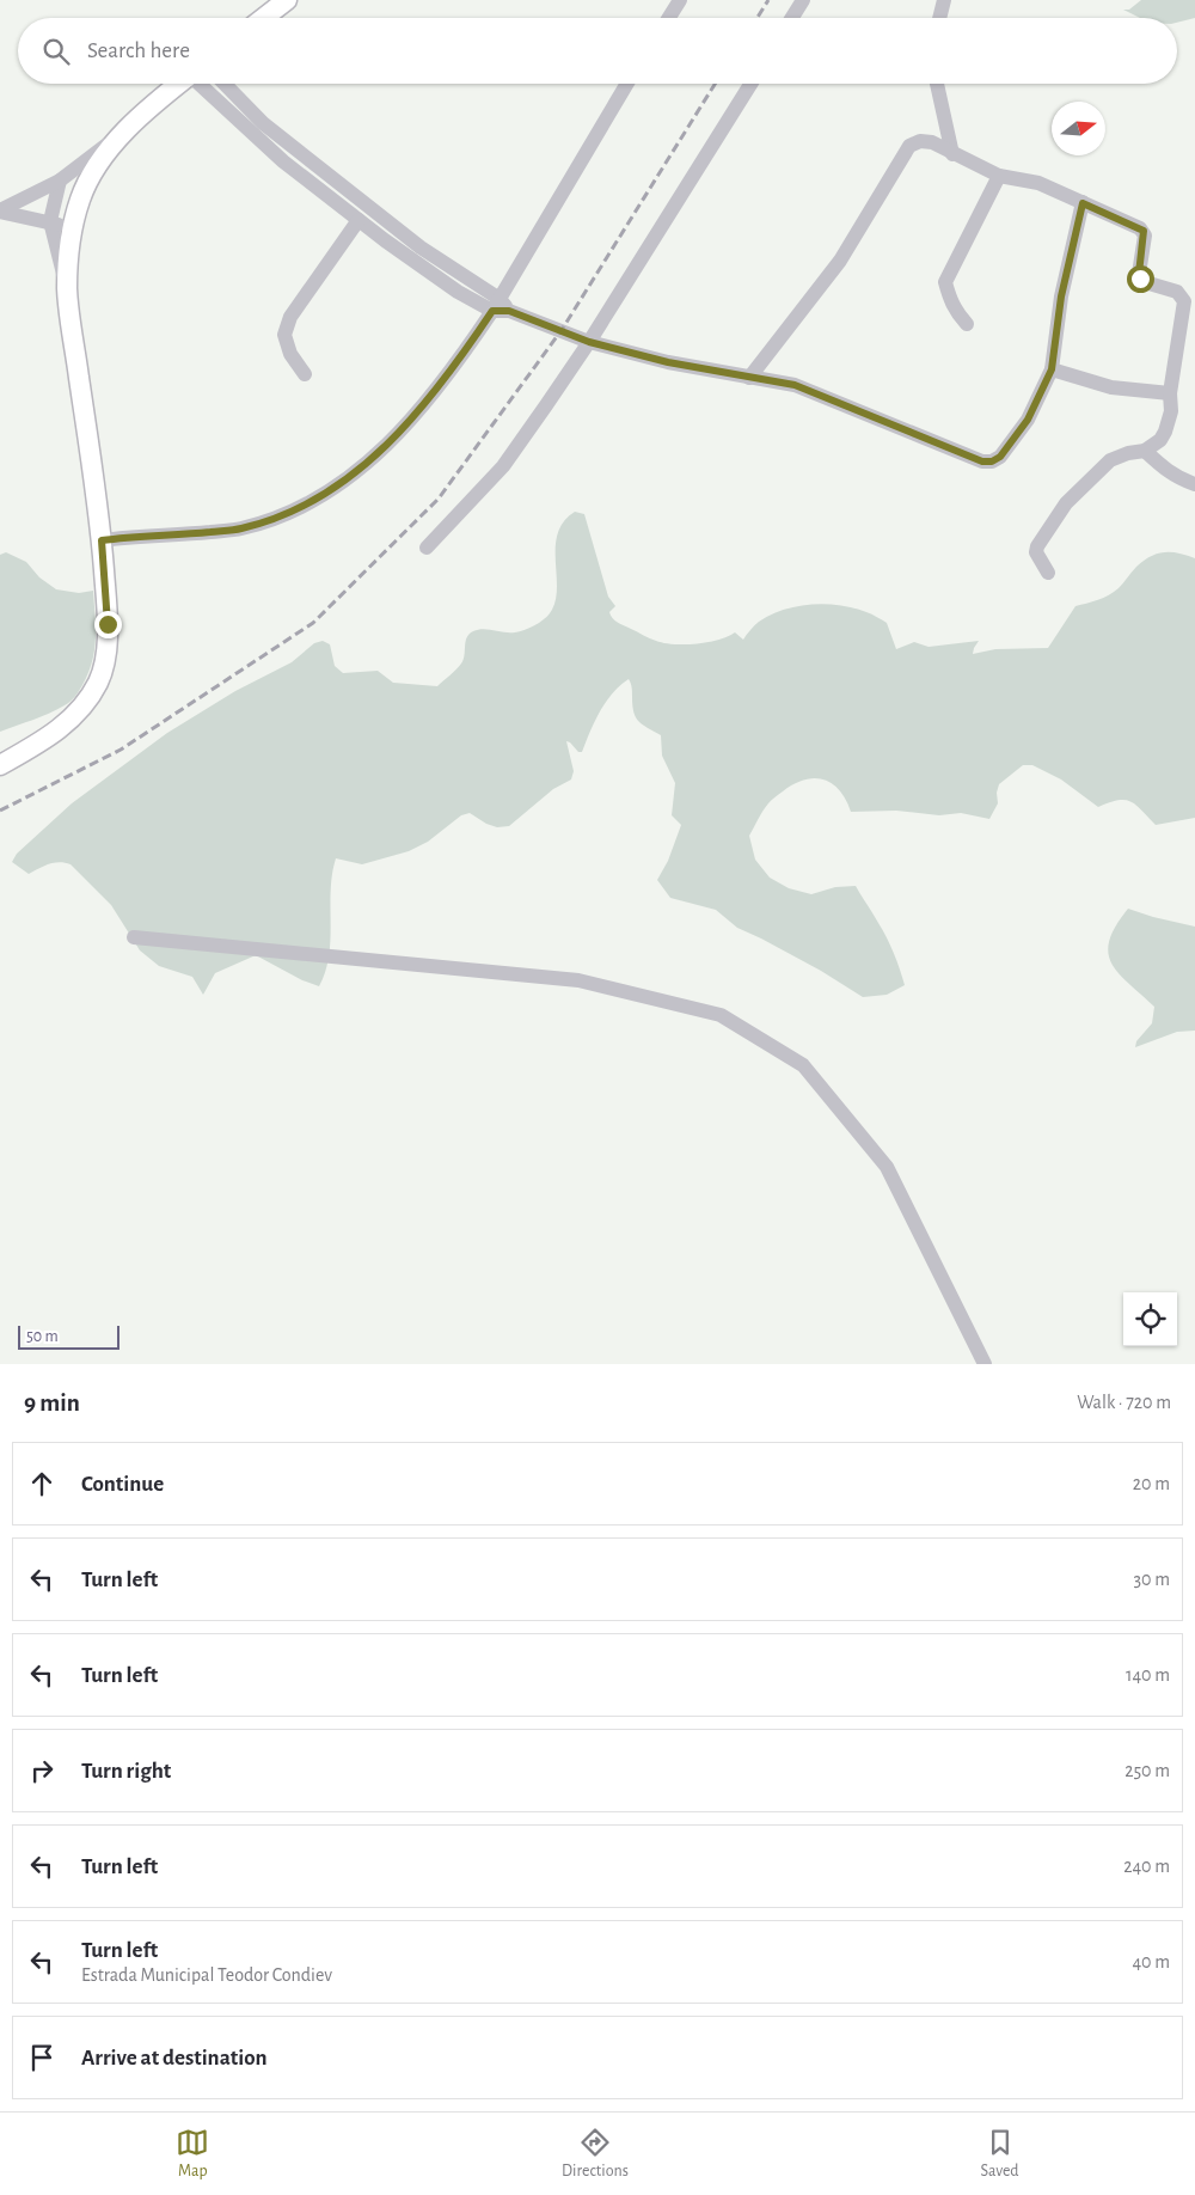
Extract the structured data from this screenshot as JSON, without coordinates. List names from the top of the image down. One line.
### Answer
{"scale_bar":"50 m","north":"right","page":{"search":"Search here","scale":"50 m","heading":["9 min","Walk · 720 m"],"list":[["Continue","20 m"],["Turn left","30 m"],["Turn left","140 m"],["Turn right","250 m"],["Turn left","240 m"],["Turn left","Estrada Municipal Teodor Condiev","40 m"],"Arrive at destination"],"nav":["Map","Directions","Saved"]}}
